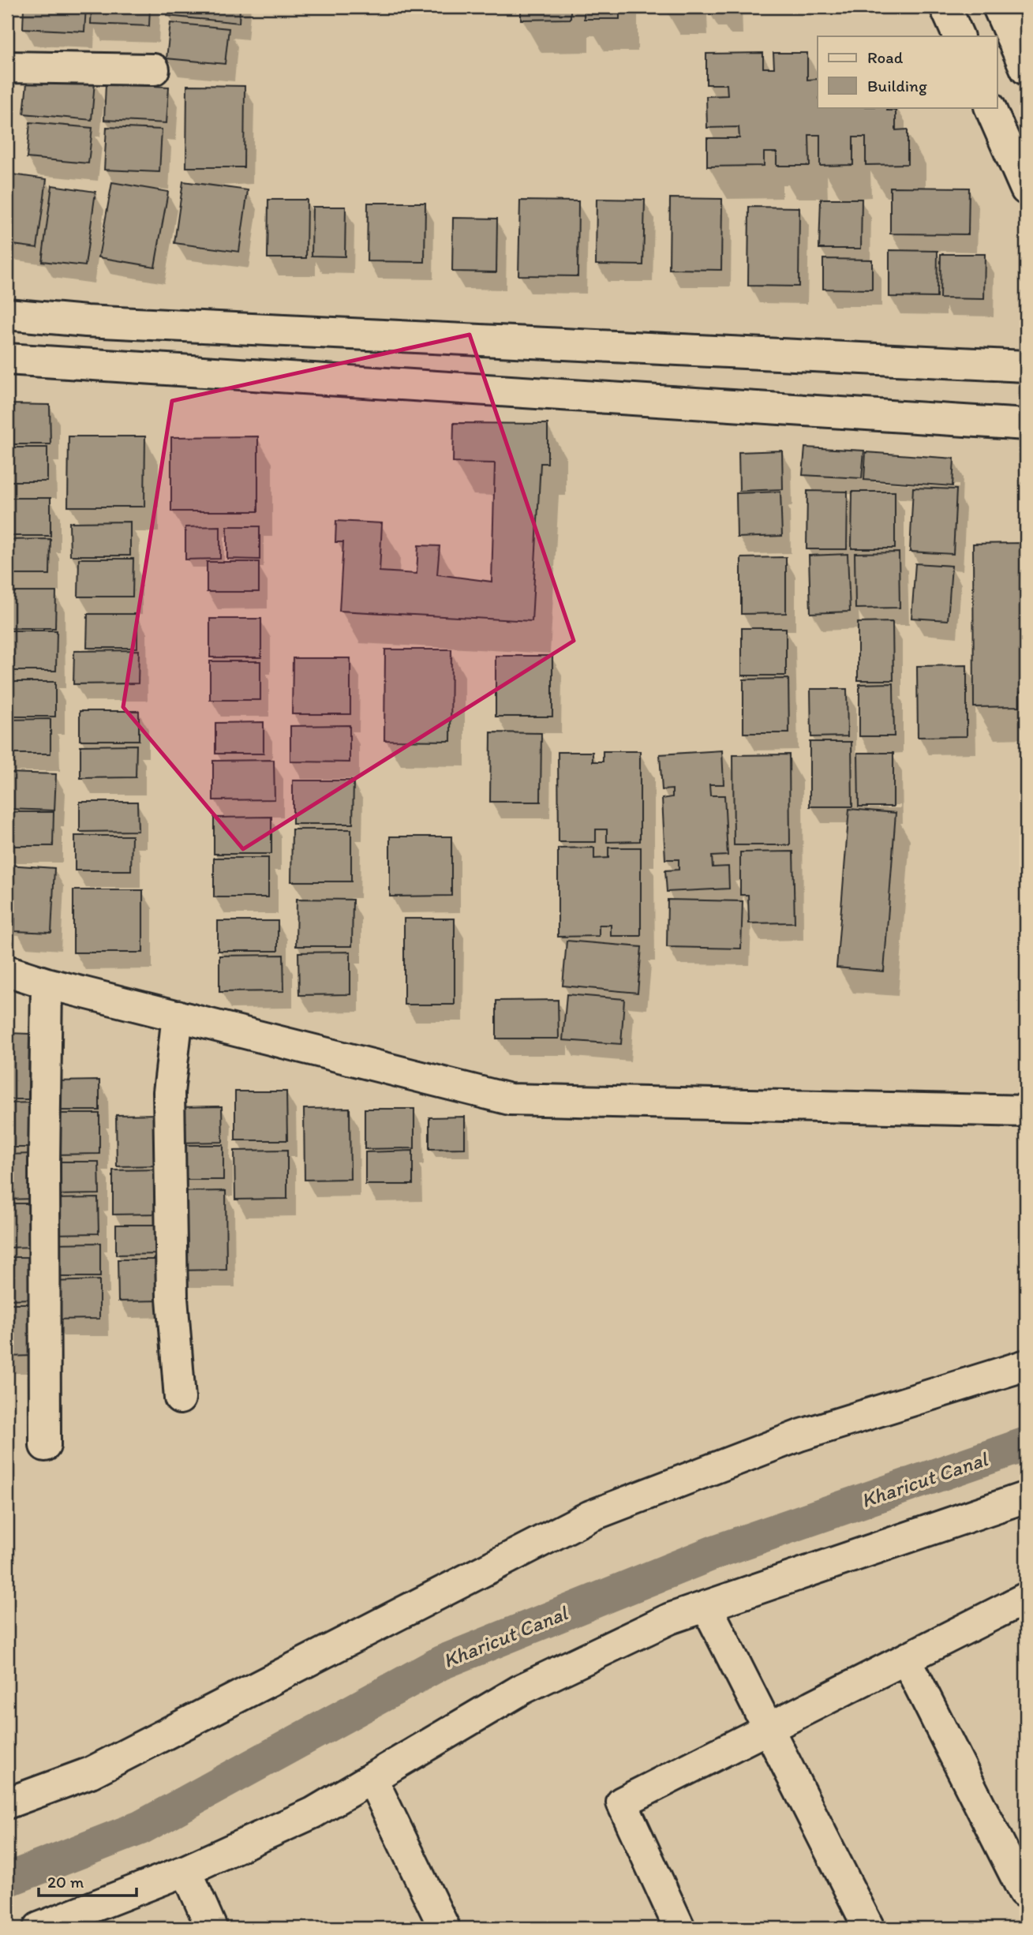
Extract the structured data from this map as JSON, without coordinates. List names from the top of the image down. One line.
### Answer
{"water":["Kharicut Canal"],"legend":["Road","Building"],"scale_bar":"20 m"}
